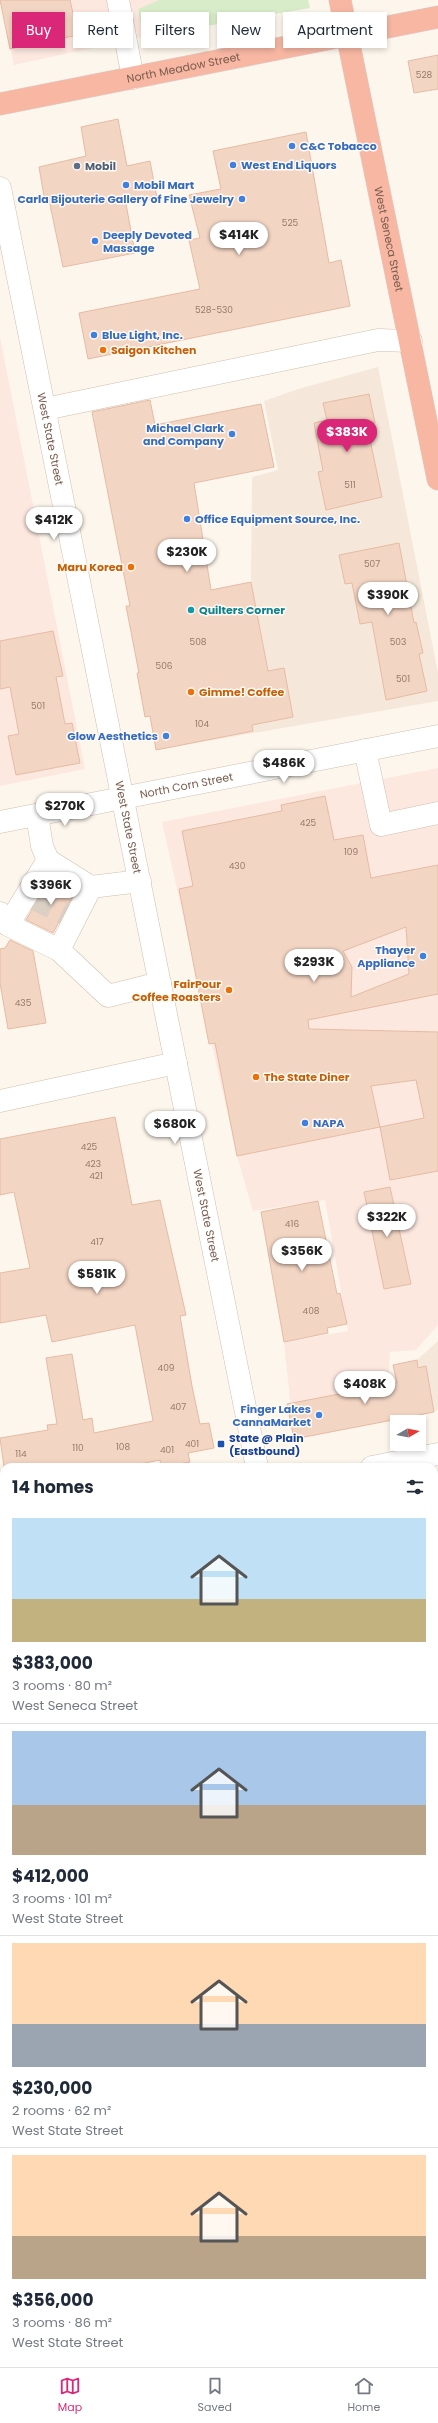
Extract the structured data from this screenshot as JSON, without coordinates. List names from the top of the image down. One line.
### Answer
{"streets":{"highway":["North Meadow Street","West Seneca Street"],"street":["West State Street","North Corn Street"]},"crossings":[["West State Street","North Corn Street"]],"places":{"other":["C&C Tobacco","West End Liquors","Mobil","Mobil Mart","Carla Bijouterie Gallery of Fine Jewelry","Deeply Devoted Massage","Blue Light, Inc.","Saigon Kitchen","Michael Clark and Company","Office Equipment Source, Inc.","Maru Korea","Quilters Corner","Gimme! Coffee","Glow Aesthetics","Thayer Appliance","FairPour Coffee Roasters","The State Diner","NAPA","Finger Lakes CannaMarket"],"transit":["State @ Plain (Eastbound)"]},"house_numbers":["528","525","528-530","511","507","508","503","506","501","501","104","425","109","430","435","425","423","421","416","417","408","409","407","401","108","110","401","114"],"north":"right","page":{"chip":["Buy","Rent","Filters","New","Apartment"],"price":["$414K","$383K","$412K","$230K","$390K","$486K","$270K","$396K","$293K","$680K","$322K","$356K","$581K","$408K"],"heading":"14 homes","list":[{"name":"$383,000","note":"3 rooms · 80 m² · West Seneca Street"},{"name":"$412,000","note":"3 rooms · 101 m² · West State Street"},{"name":"$230,000","note":"2 rooms · 62 m² · West State Street"},{"name":"$356,000","note":"3 rooms · 86 m² · West State Street"}],"tabs":["Map","Saved","Home"]}}
